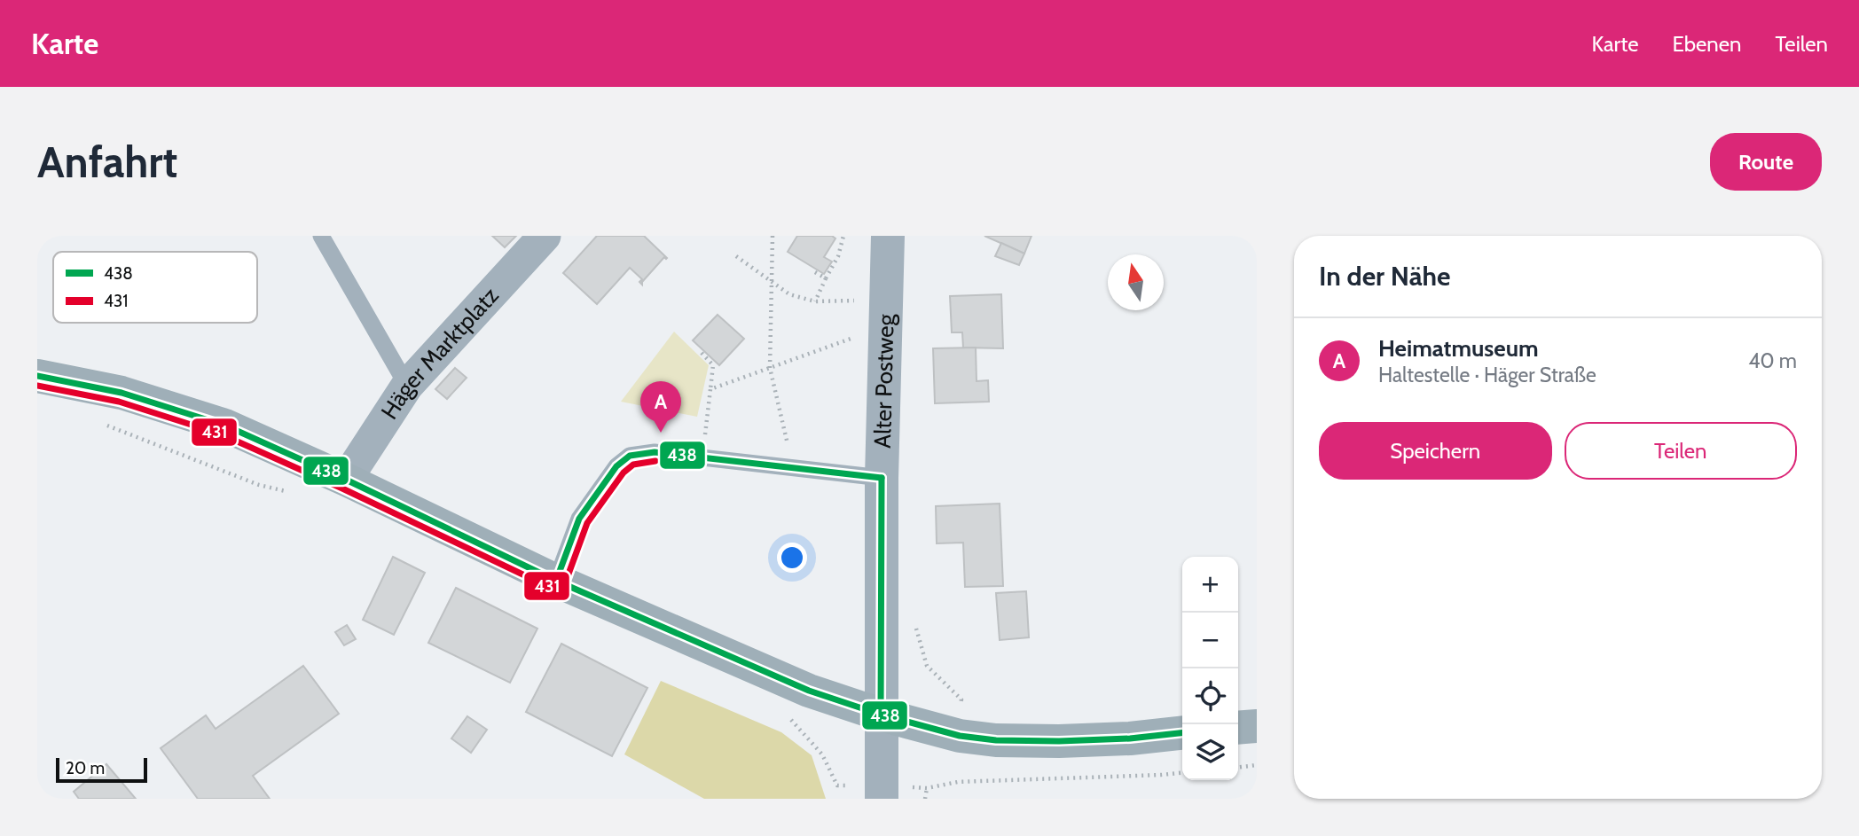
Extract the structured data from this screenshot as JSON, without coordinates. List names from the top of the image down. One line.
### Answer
{"streets":{"street":["Häger Marktplatz","Alter Postweg"]},"lines":["transit line 438","transit line 431"],"legend":["438","431"],"scale_bar":"20 m","north":"top","page":{"header":"Karte","nav":["Karte","Ebenen","Teilen"],"buttons":["Route",["Speichern","Teilen"]],"title":"Anfahrt","heading":"In der Nähe","list":[{"mark":"A","name":"Heimatmuseum","note":"Haltestelle · Häger Straße","value":"40 m"}],"pins":"A","map_buttons":["+","−"],"scale":"20 m"}}
